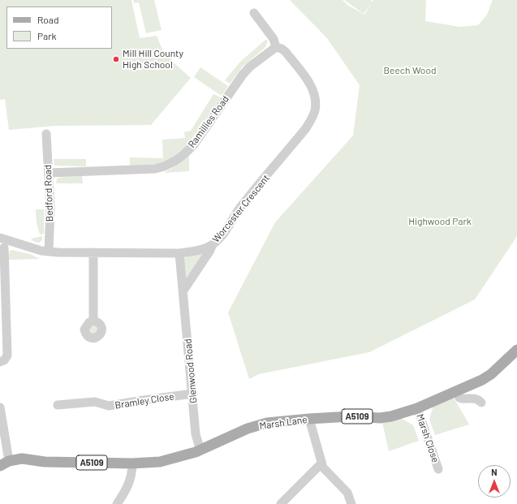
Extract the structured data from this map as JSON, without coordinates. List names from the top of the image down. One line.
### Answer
{"streets":{"main road":["A5109","Marsh Lane"],"street":["Ramillies Road","Bedford Road","Worcester Crescent","Glenwood Road","Bramley Close","Marsh Close"]},"crossings":[["Ramillies Road","Bedford Road"],["Ramillies Road","Worcester Crescent"],["Bedford Road","Worcester Crescent"],["Worcester Crescent","Glenwood Road"],["Glenwood Road","Bramley Close"],["Glenwood Road","Marsh Lane"],["Marsh Lane","Marsh Close"]],"parks":["Beech Wood","Highwood Park"],"places":["Mill Hill County High School"],"legend":["Road","Park"],"north":"top"}
